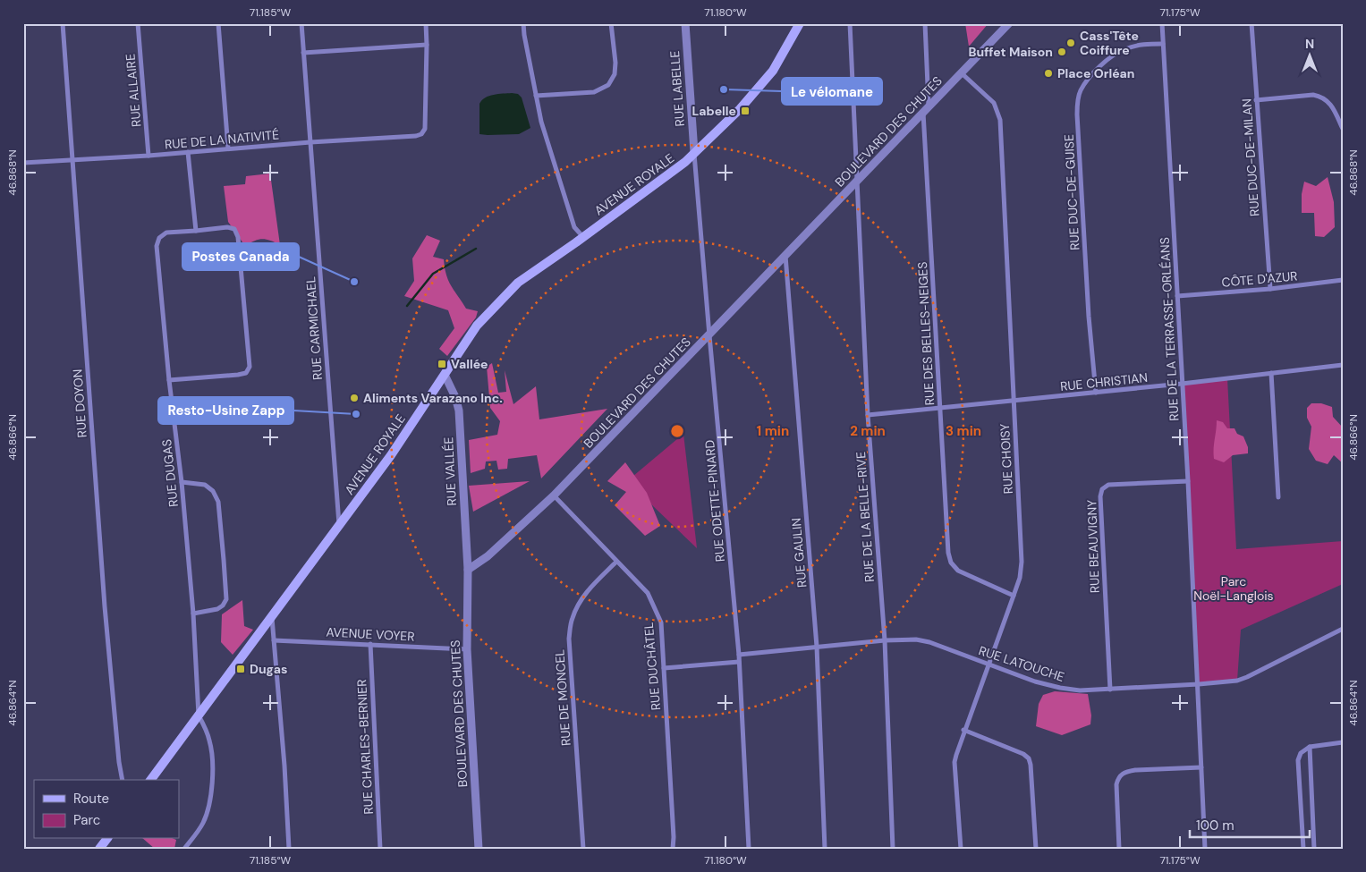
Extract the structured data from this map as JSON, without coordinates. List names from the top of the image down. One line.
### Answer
{"streets":{"main road":["AVENUE ROYALE"],"street":["RUE LABELLE","RUE ALLAIRE","BOULEVARD DES CHUTES","RUE DE LA NATIVITÉ","RUE DUC-DE-MILAN","RUE DUC-DE-GUISE","CÔTE D'AZUR","RUE CARMICHAEL","RUE DE LA TERRASSE-ORLÉANS","RUE DES BELLES-NEIGES","RUE CHRISTIAN","RUE DOYON","RUE CHOISY","RUE VALLÉE","RUE DUGAS","RUE ODETTE-PINARD","RUE DE LA BELLE-RIVE","RUE BEAUVIGNY","RUE GAULIN","AVENUE VOYER","RUE LATOUCHE","RUE DUCHÂTEL","RUE DE MONCEL","RUE CHARLES-BERNIER"]},"crossings":[["RUE LABELLE","AVENUE ROYALE"],["RUE LABELLE","RUE ODETTE-PINARD"],["RUE ALLAIRE","RUE DE LA NATIVITÉ"],["BOULEVARD DES CHUTES","RUE DES BELLES-NEIGES"],["BOULEVARD DES CHUTES","RUE CHOISY"],["BOULEVARD DES CHUTES","RUE VALLÉE"],["BOULEVARD DES CHUTES","RUE ODETTE-PINARD"],["BOULEVARD DES CHUTES","RUE DE LA BELLE-RIVE"],["BOULEVARD DES CHUTES","RUE GAULIN"],["BOULEVARD DES CHUTES","AVENUE VOYER"],["BOULEVARD DES CHUTES","RUE DUCHÂTEL"],["RUE DE LA NATIVITÉ","RUE CARMICHAEL"],["RUE DE LA NATIVITÉ","RUE DOYON"],["RUE DUC-DE-MILAN","CÔTE D'AZUR"],["AVENUE ROYALE","RUE CARMICHAEL"],["AVENUE ROYALE","RUE VALLÉE"],["AVENUE ROYALE","RUE DUGAS"],["AVENUE ROYALE","RUE ODETTE-PINARD"],["RUE DUC-DE-GUISE","RUE DE LA TERRASSE-ORLÉANS"],["RUE DUC-DE-GUISE","RUE CHRISTIAN"],["CÔTE D'AZUR","RUE DE LA TERRASSE-ORLÉANS"],["RUE DE LA TERRASSE-ORLÉANS","RUE CHRISTIAN"],["RUE DE LA TERRASSE-ORLÉANS","RUE BEAUVIGNY"],["RUE DE LA TERRASSE-ORLÉANS","RUE LATOUCHE"],["RUE DES BELLES-NEIGES","RUE CHRISTIAN"],["RUE DES BELLES-NEIGES","RUE CHOISY"],["RUE CHRISTIAN","RUE CHOISY"],["RUE CHRISTIAN","RUE DE LA BELLE-RIVE"],["RUE CHOISY","RUE LATOUCHE"],["RUE ODETTE-PINARD","RUE LATOUCHE"],["RUE DE LA BELLE-RIVE","RUE LATOUCHE"],["RUE BEAUVIGNY","RUE LATOUCHE"],["RUE GAULIN","RUE LATOUCHE"],["AVENUE VOYER","RUE CHARLES-BERNIER"],["RUE DUCHÂTEL","RUE DE MONCEL"]],"parks":["Parc Noël-Langlois"],"places":{"other":["Cass'Tête Coiffure","Buffet Maison","Place Orléan","Le vélomane","Postes Canada","Aliments Varazano Inc.","Resto-Usine Zapp"],"transit":["Labelle","Vallée","Dugas"]},"legend":["Route","Parc"],"scale_bar":"100 m","north":"top","coordinates":["71.185°W","71.180°W","71.175°W","46.868°N","46.866°N","46.864°N"],"rings":["1 min","2 min","3 min"]}
